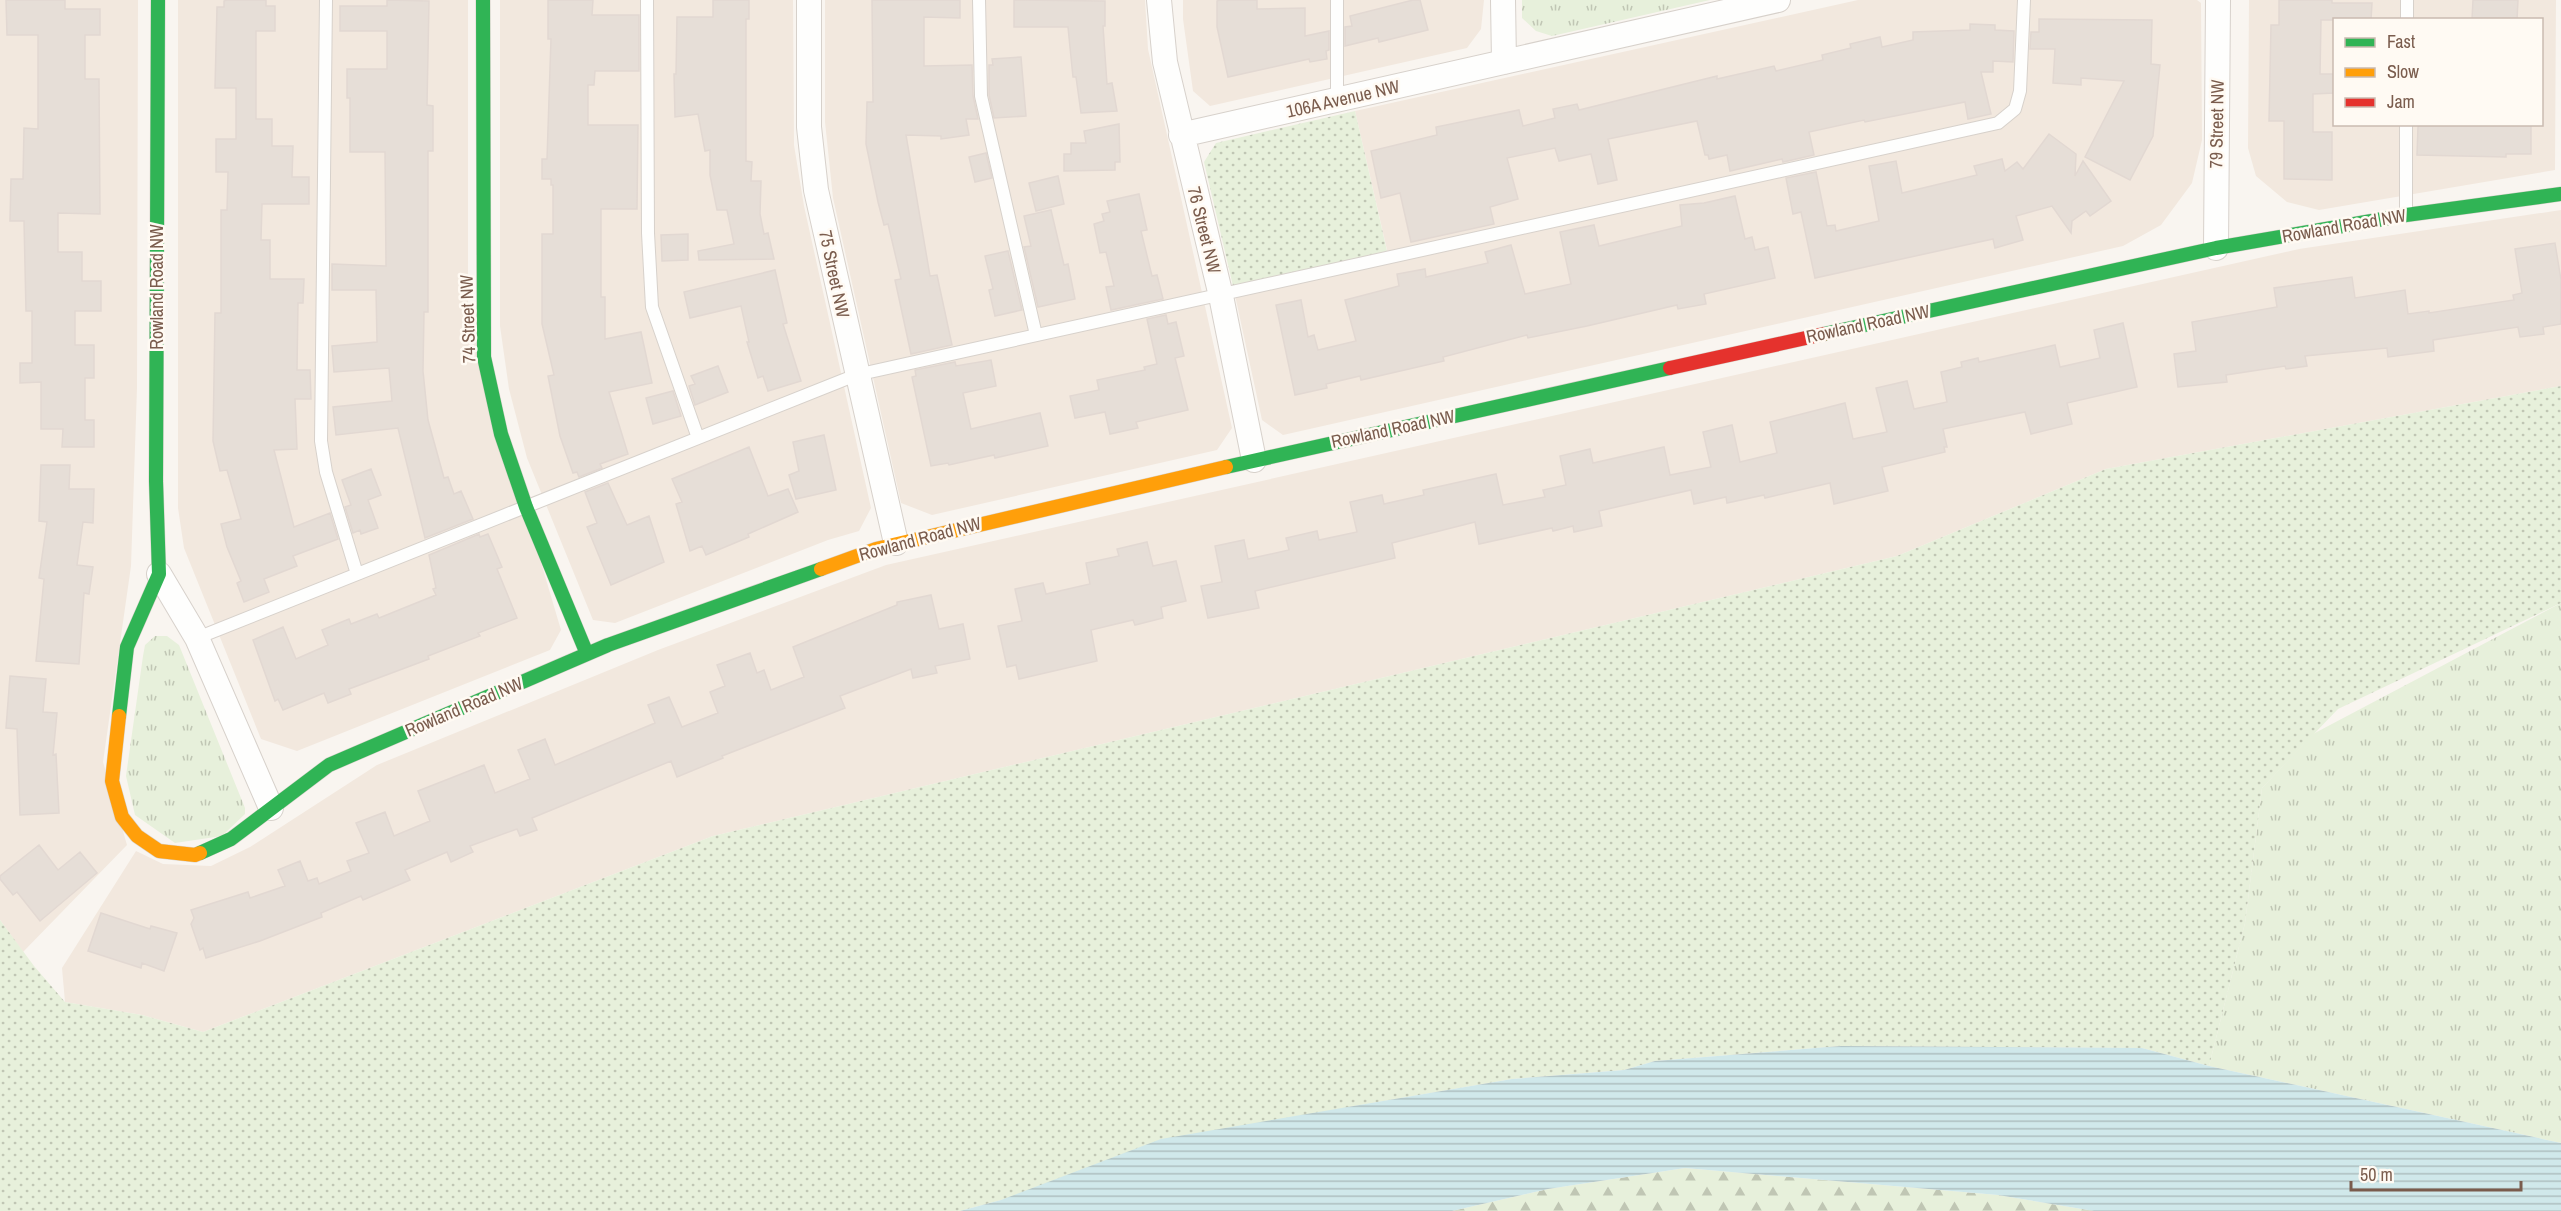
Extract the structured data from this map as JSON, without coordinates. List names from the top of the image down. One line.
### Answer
{"streets":{"street":["106A Avenue NW","79 Street NW","Rowland Road NW","76 Street NW","75 Street NW","74 Street NW"]},"crossings":[["106A Avenue NW","76 Street NW"],["79 Street NW","Rowland Road NW"],["Rowland Road NW","76 Street NW"],["Rowland Road NW","75 Street NW"],["Rowland Road NW","74 Street NW"]],"legend":["Fast","Slow","Jam"],"scale_bar":"50 m"}
